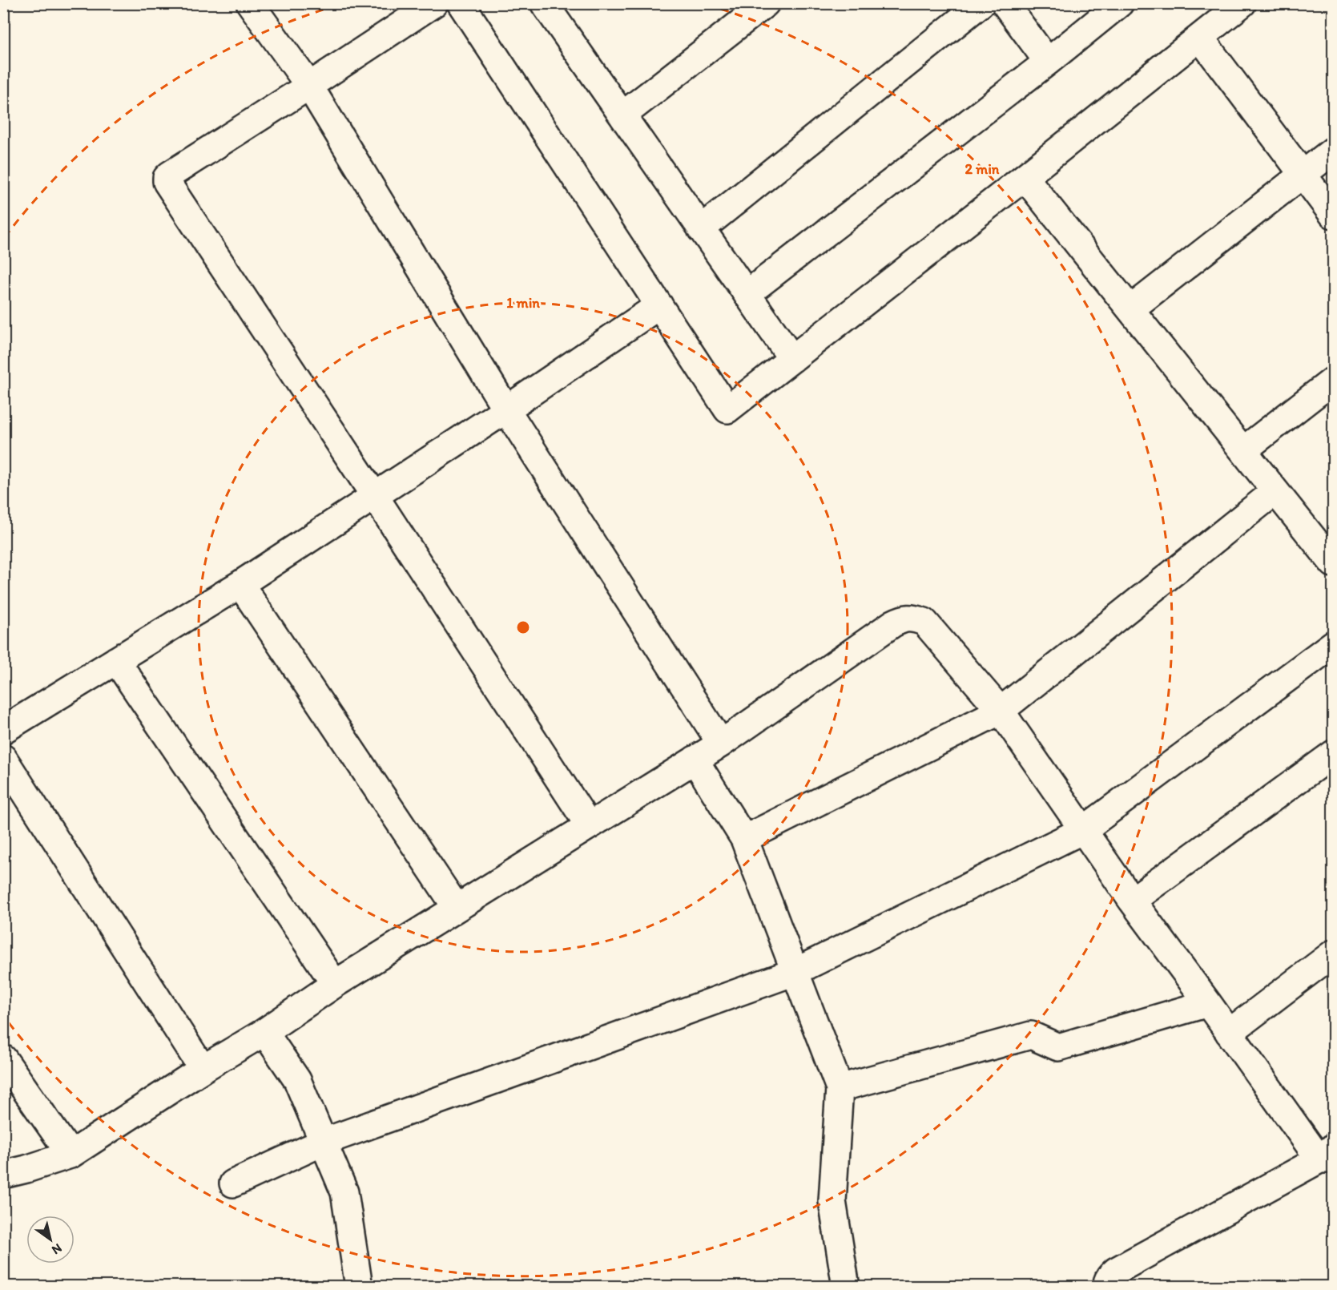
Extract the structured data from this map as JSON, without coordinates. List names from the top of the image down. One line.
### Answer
{"north":"bottom right","rings":["2 min","1 min"]}
